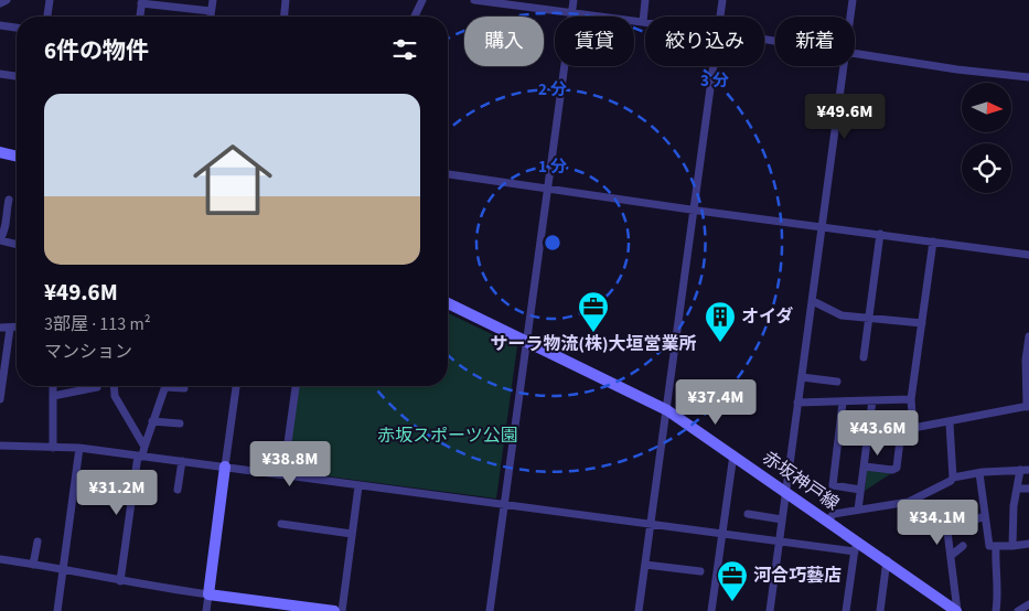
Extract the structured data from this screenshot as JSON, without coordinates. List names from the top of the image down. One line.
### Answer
{"streets":{"main road":["赤坂神戸線"]},"parks":["赤坂スポーツ公園"],"places":{"office":["サーラ物流(株)大垣営業所","河合巧藝店"],"building":["オイダ"]},"north":"right","page":{"chip":["購入","賃貸","絞り込み","新着"],"heading":"6件の物件","list":[{"name":"¥49.6M","note":"3部屋 · 113 m² · マンション"}],"price":["¥49.6M","¥37.4M","¥43.6M","¥38.8M","¥31.2M","¥34.1M"]},"rings":["3 分","2 分","1 分"]}
